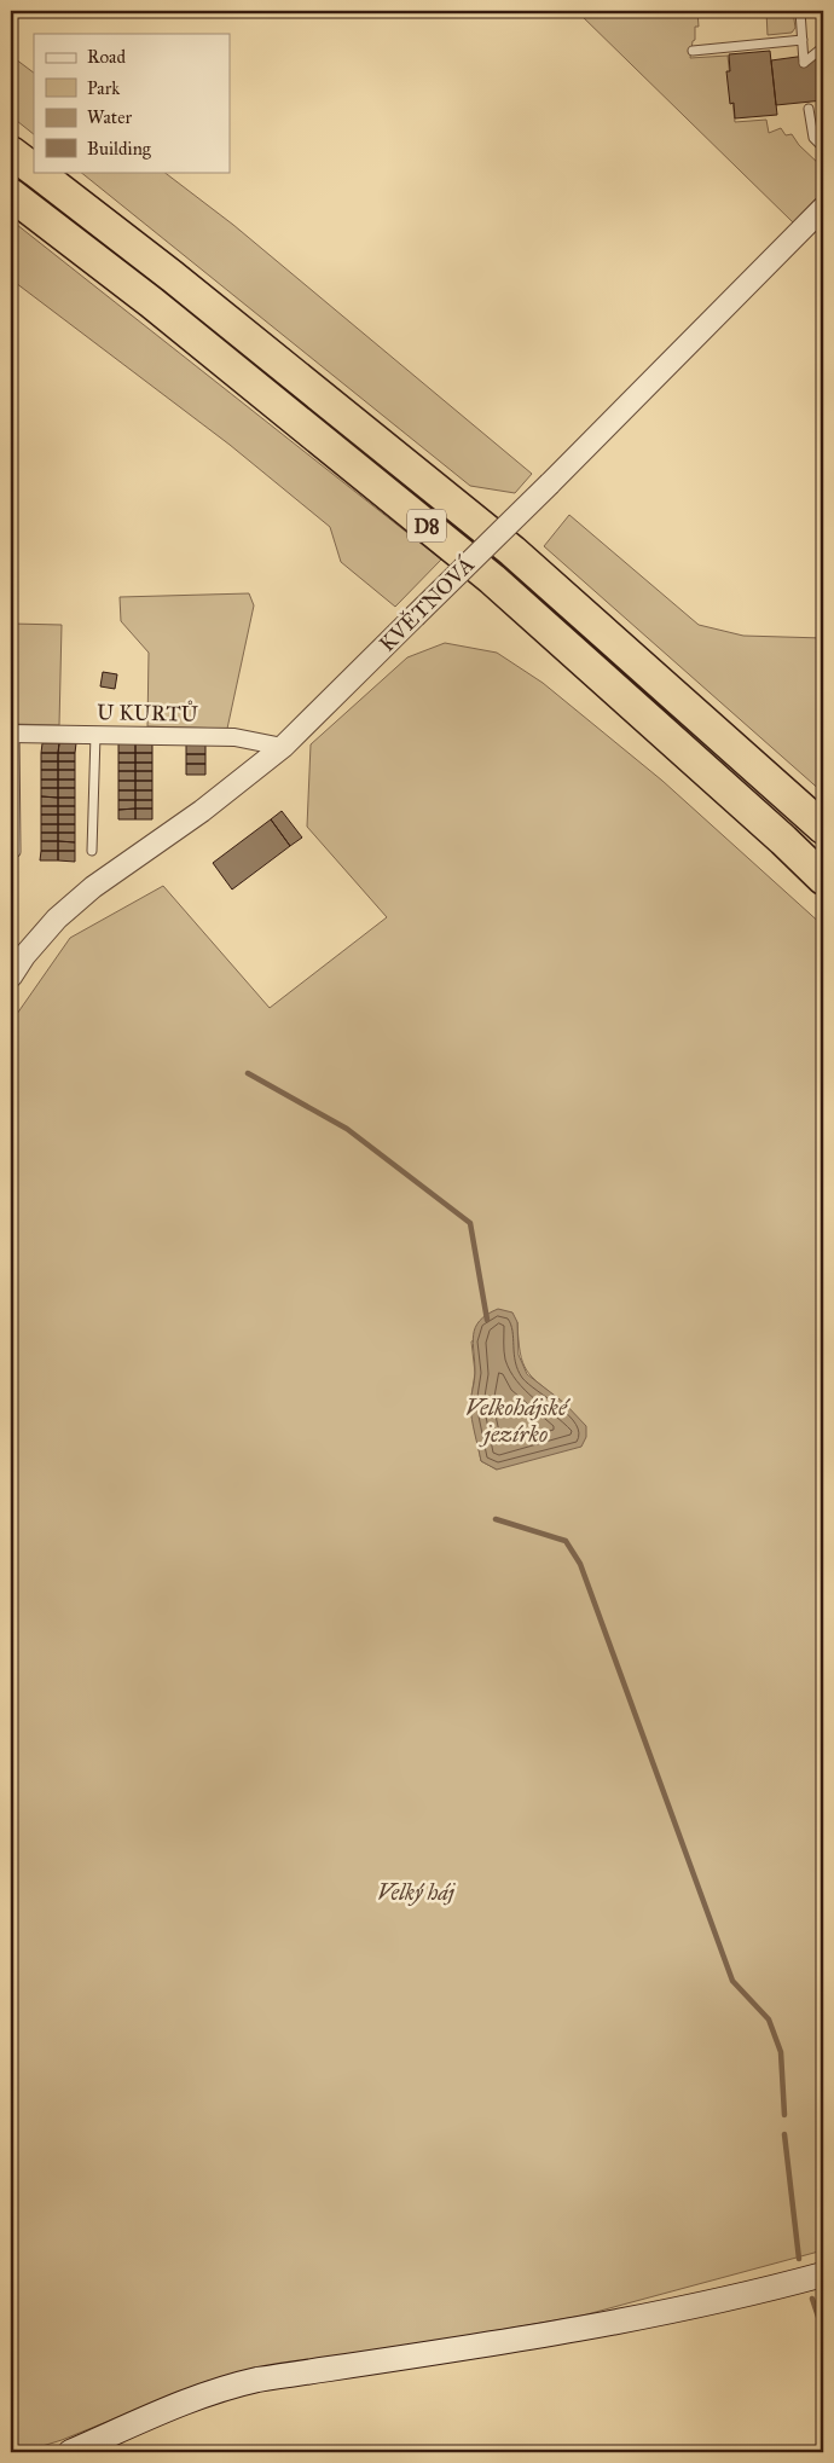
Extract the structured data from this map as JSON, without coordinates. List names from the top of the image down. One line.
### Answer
{"streets":{"highway":["D8"],"street":["KVĚTNOVÁ","U KURTŮ"]},"crossings":[["KVĚTNOVÁ","U KURTŮ"]],"water":["Velkohájské jezírko"],"parks":["Velký háj"],"legend":["Road","Park","Water","Building"]}
